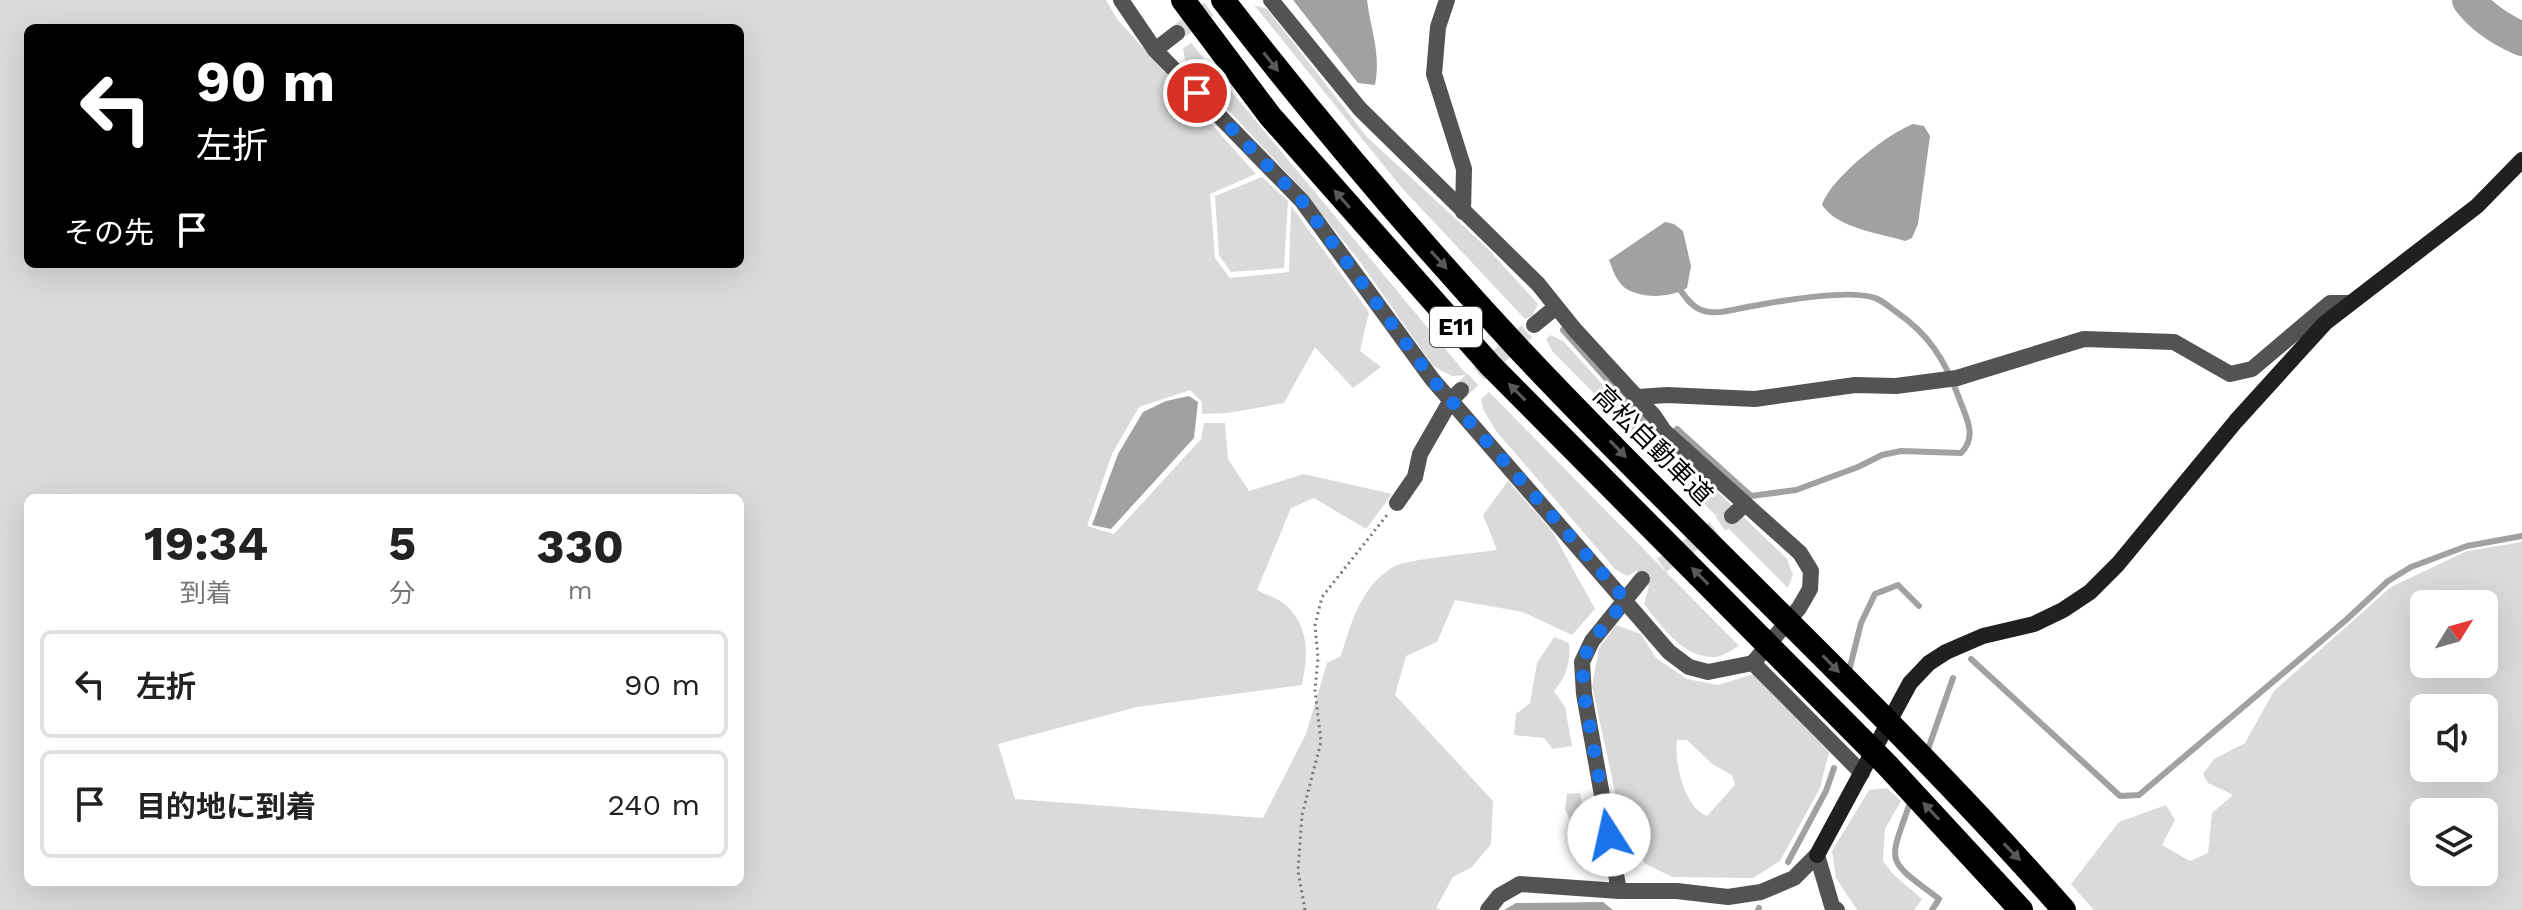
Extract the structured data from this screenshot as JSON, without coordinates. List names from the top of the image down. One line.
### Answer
{"streets":{"highway":["E11","高松自動車道"]},"north":"top right","page":{"turn":["90 m","左折"],"then":"その先","eta":["19:34","到着","5","分","330","m"],"list":[{"name":"左折","value":"90 m"},{"name":"目的地に到着","value":"240 m"}]}}
